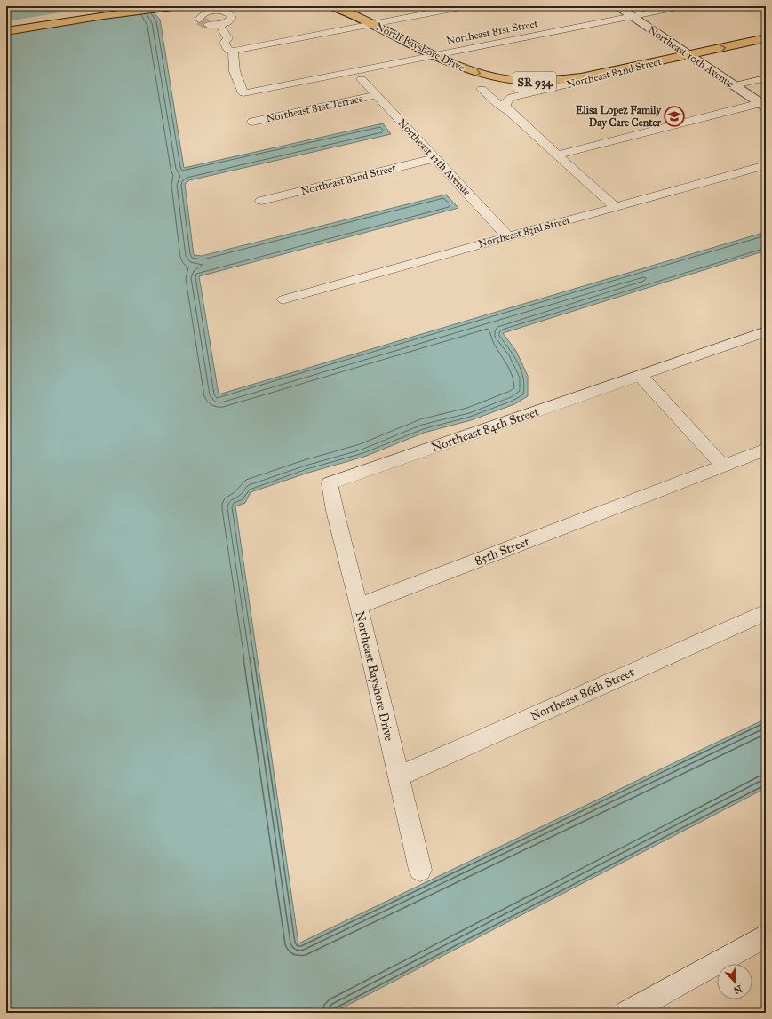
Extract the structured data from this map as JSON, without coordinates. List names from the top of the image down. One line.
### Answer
{"streets":{"main road":["North Bayshore Drive","Northeast 82nd Street","SR 934"],"street":["Northeast 81st Street","Northeast 10th Avenue","Northeast 81st Terrace","Northeast 12th Avenue","Northeast 83rd Street","Northeast 84th Street","85th Street","Northeast Bayshore Drive","Northeast 86th Street"]},"crossings":[["Northeast 81st Street","North Bayshore Drive"],["Northeast 81st Street","Northeast 10th Avenue"],["North Bayshore Drive","Northeast 82nd Street"],["Northeast 10th Avenue","Northeast 82nd Street"],["Northeast 82nd Street","Northeast 12th Avenue"],["Northeast 81st Terrace","Northeast 12th Avenue"],["Northeast 12th Avenue","Northeast 83rd Street"],["Northeast 84th Street","Northeast Bayshore Drive"],["85th Street","Northeast Bayshore Drive"],["Northeast Bayshore Drive","Northeast 86th Street"]],"one_way":["North Bayshore Drive"],"places":{"school or university":["Elisa Lopez Family Day Care Center"]},"north":"bottom"}
